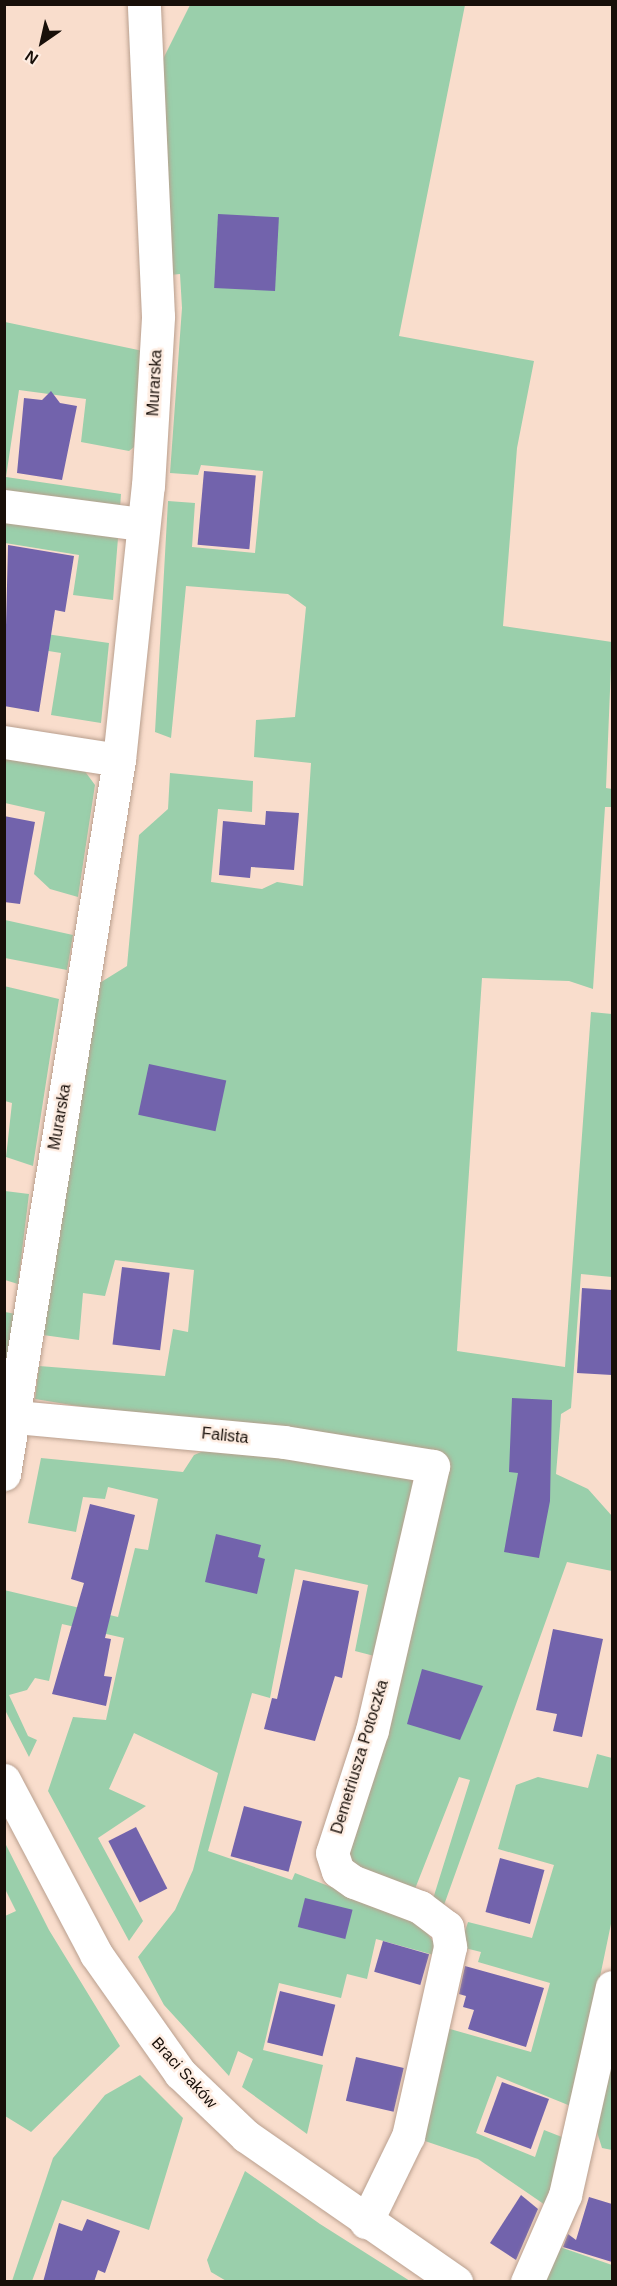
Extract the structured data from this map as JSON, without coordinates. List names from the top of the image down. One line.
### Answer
{"streets":{"street":["Murarska","Falista","Demetriusza Potoczka","Braci Saków"]},"crossings":[["Murarska","Falista"],["Falista","Demetriusza Potoczka"],["Demetriusza Potoczka","Braci Saków"]],"north":"bottom left"}
